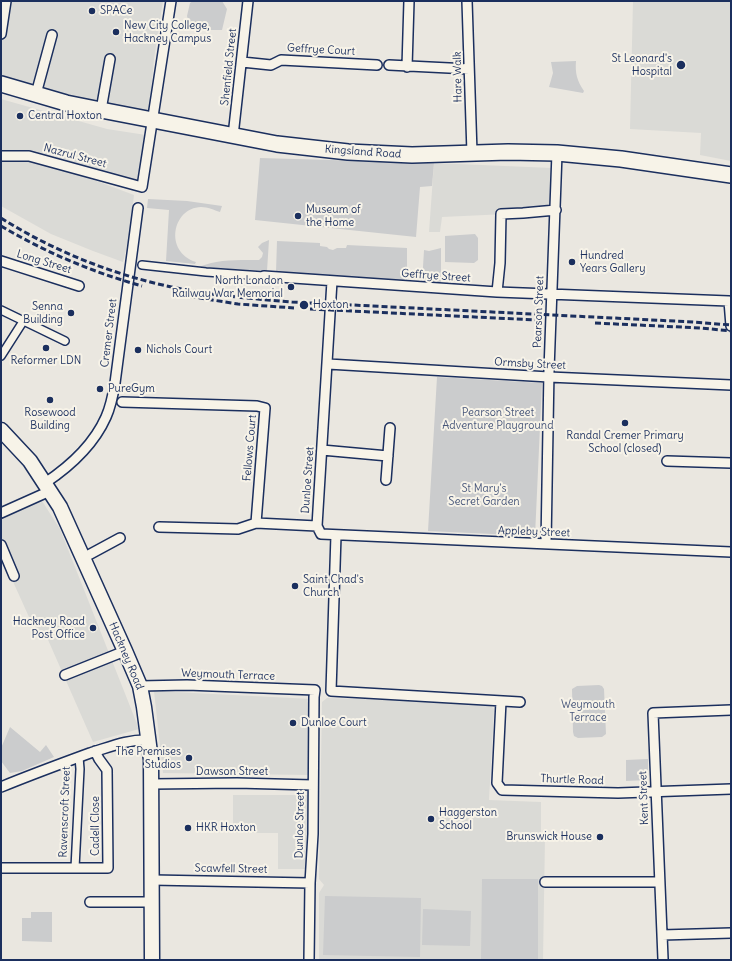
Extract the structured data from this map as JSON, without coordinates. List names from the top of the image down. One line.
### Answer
{"streets":{"highway":["Kingsland Road"],"main road":["Hackney Road"],"street":["Geffrye Court","Shenfield Street","Hare Walk","Nazrul Street","Long Street","Geffrye Street","Pearson Street","Cremer Street","Ormsby Street","Fellows Court","Dunloe Street","Appleby Street","Weymouth Terrace","Dawson Street","Thurtle Road","Kent Street","Ravenscroft Street","Cadell Close","Scawfell Street"]},"crossings":[["Geffrye Court","Shenfield Street"],["Shenfield Street","Kingsland Road"],["Hare Walk","Kingsland Road"],["Kingsland Road","Nazrul Street"],["Kingsland Road","Pearson Street"],["Geffrye Street","Pearson Street"],["Geffrye Street","Dunloe Street"],["Pearson Street","Ormsby Street"],["Pearson Street","Appleby Street"],["Cremer Street","Hackney Road"],["Ormsby Street","Dunloe Street"],["Dunloe Street","Appleby Street"],["Dunloe Street","Weymouth Terrace"],["Dunloe Street","Dawson Street"],["Dunloe Street","Scawfell Street"],["Hackney Road","Weymouth Terrace"],["Hackney Road","Dawson Street"],["Hackney Road","Ravenscroft Street"],["Hackney Road","Scawfell Street"],["Thurtle Road","Kent Street"],["Ravenscroft Street","Cadell Close"]],"parks":["Pearson Street Adventure Playground","St Mary's Secret Garden","Weymouth Terrace"],"places":["SPACe","New City College, Hackney Campus","St Leonard's Hospital","Central Hoxton","Museum of the Home","Hundred Years Gallery","North London Railway War Memorial","Hoxton","Senna Building","Reformer LDN","Nichols Court","PureGym","Rosewood Building","Randal Cremer Primary School (closed)","Saint Chad's Church","Hackney Road Post Office","Dunloe Court","The Premises Studios","Haggerston School","HKR Hoxton","Brunswick House"]}
